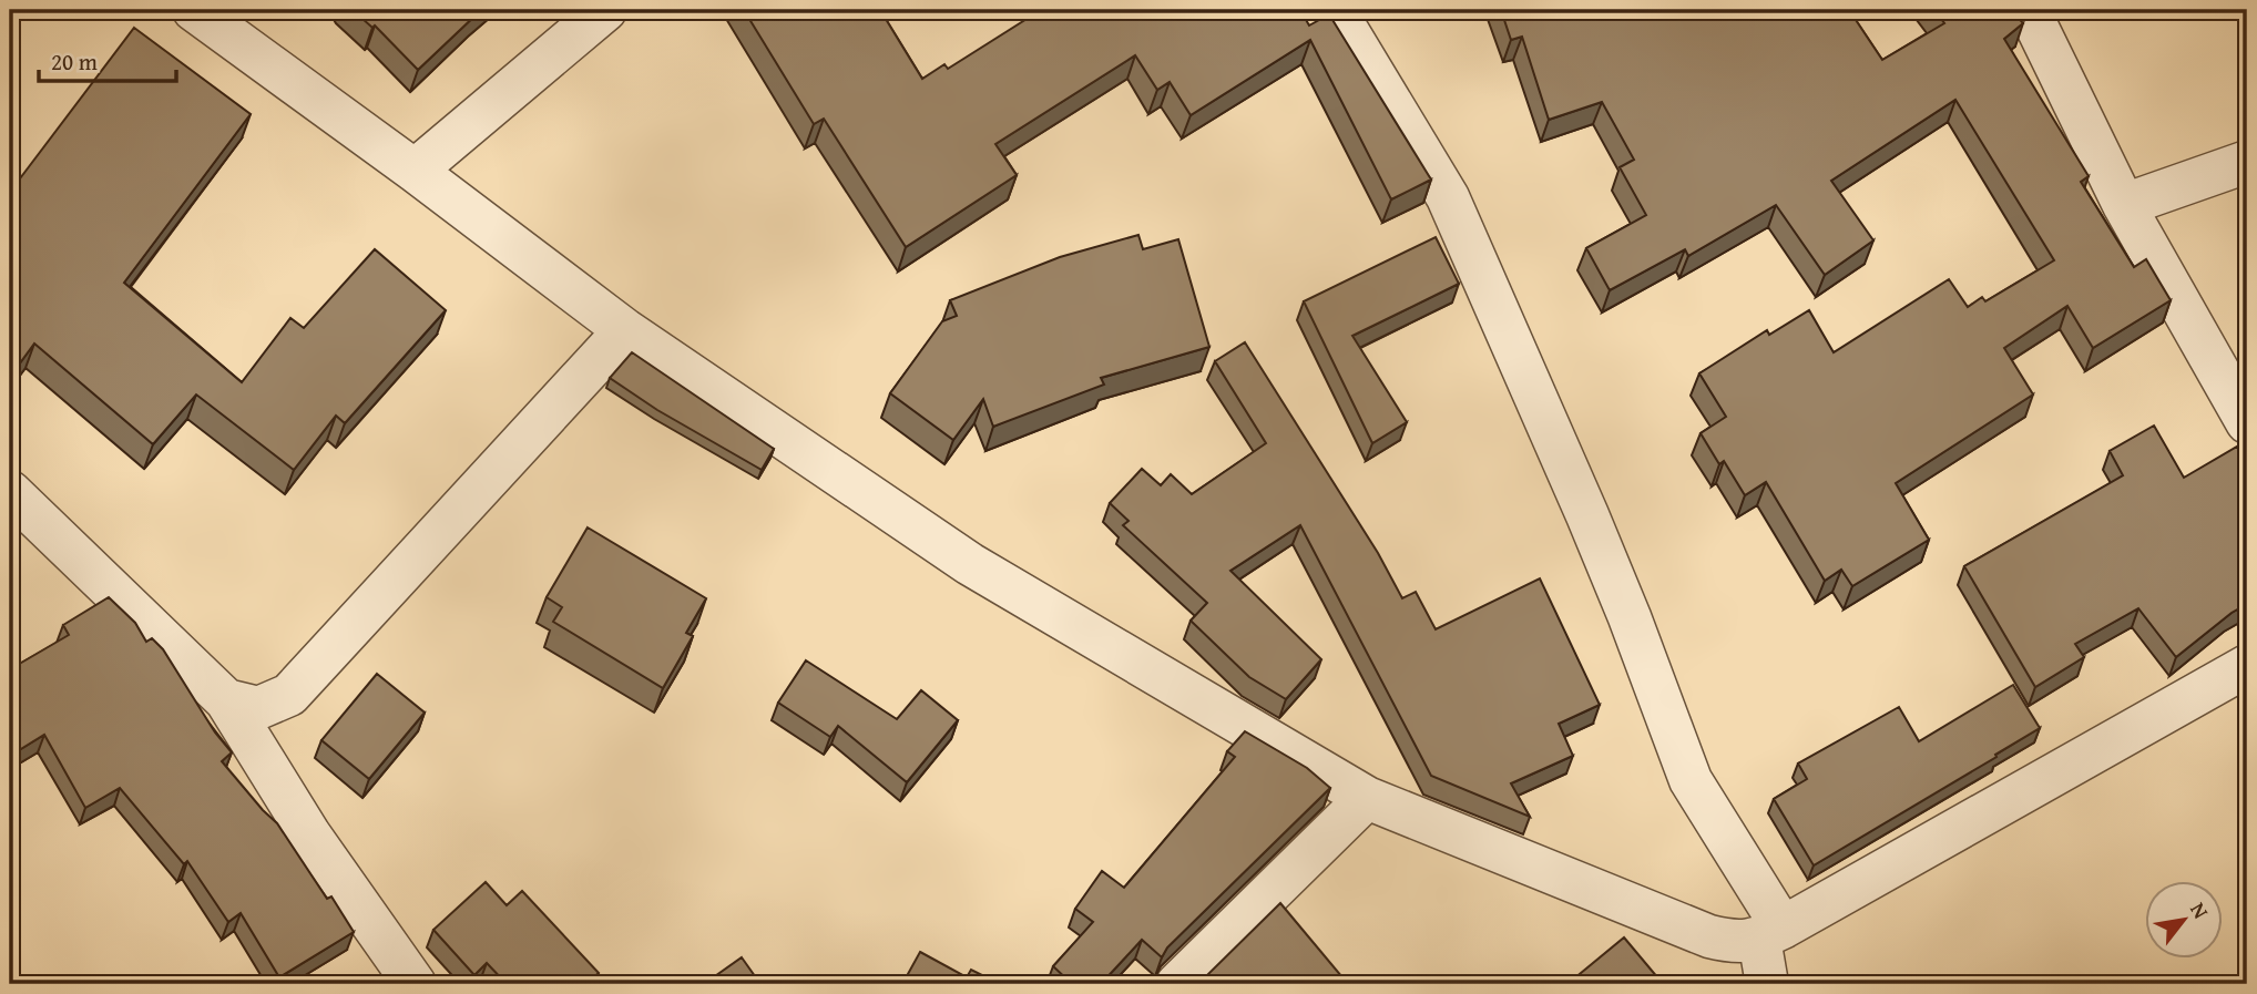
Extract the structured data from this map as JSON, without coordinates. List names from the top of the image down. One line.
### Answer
{"scale_bar":"20 m","north":"top right"}
